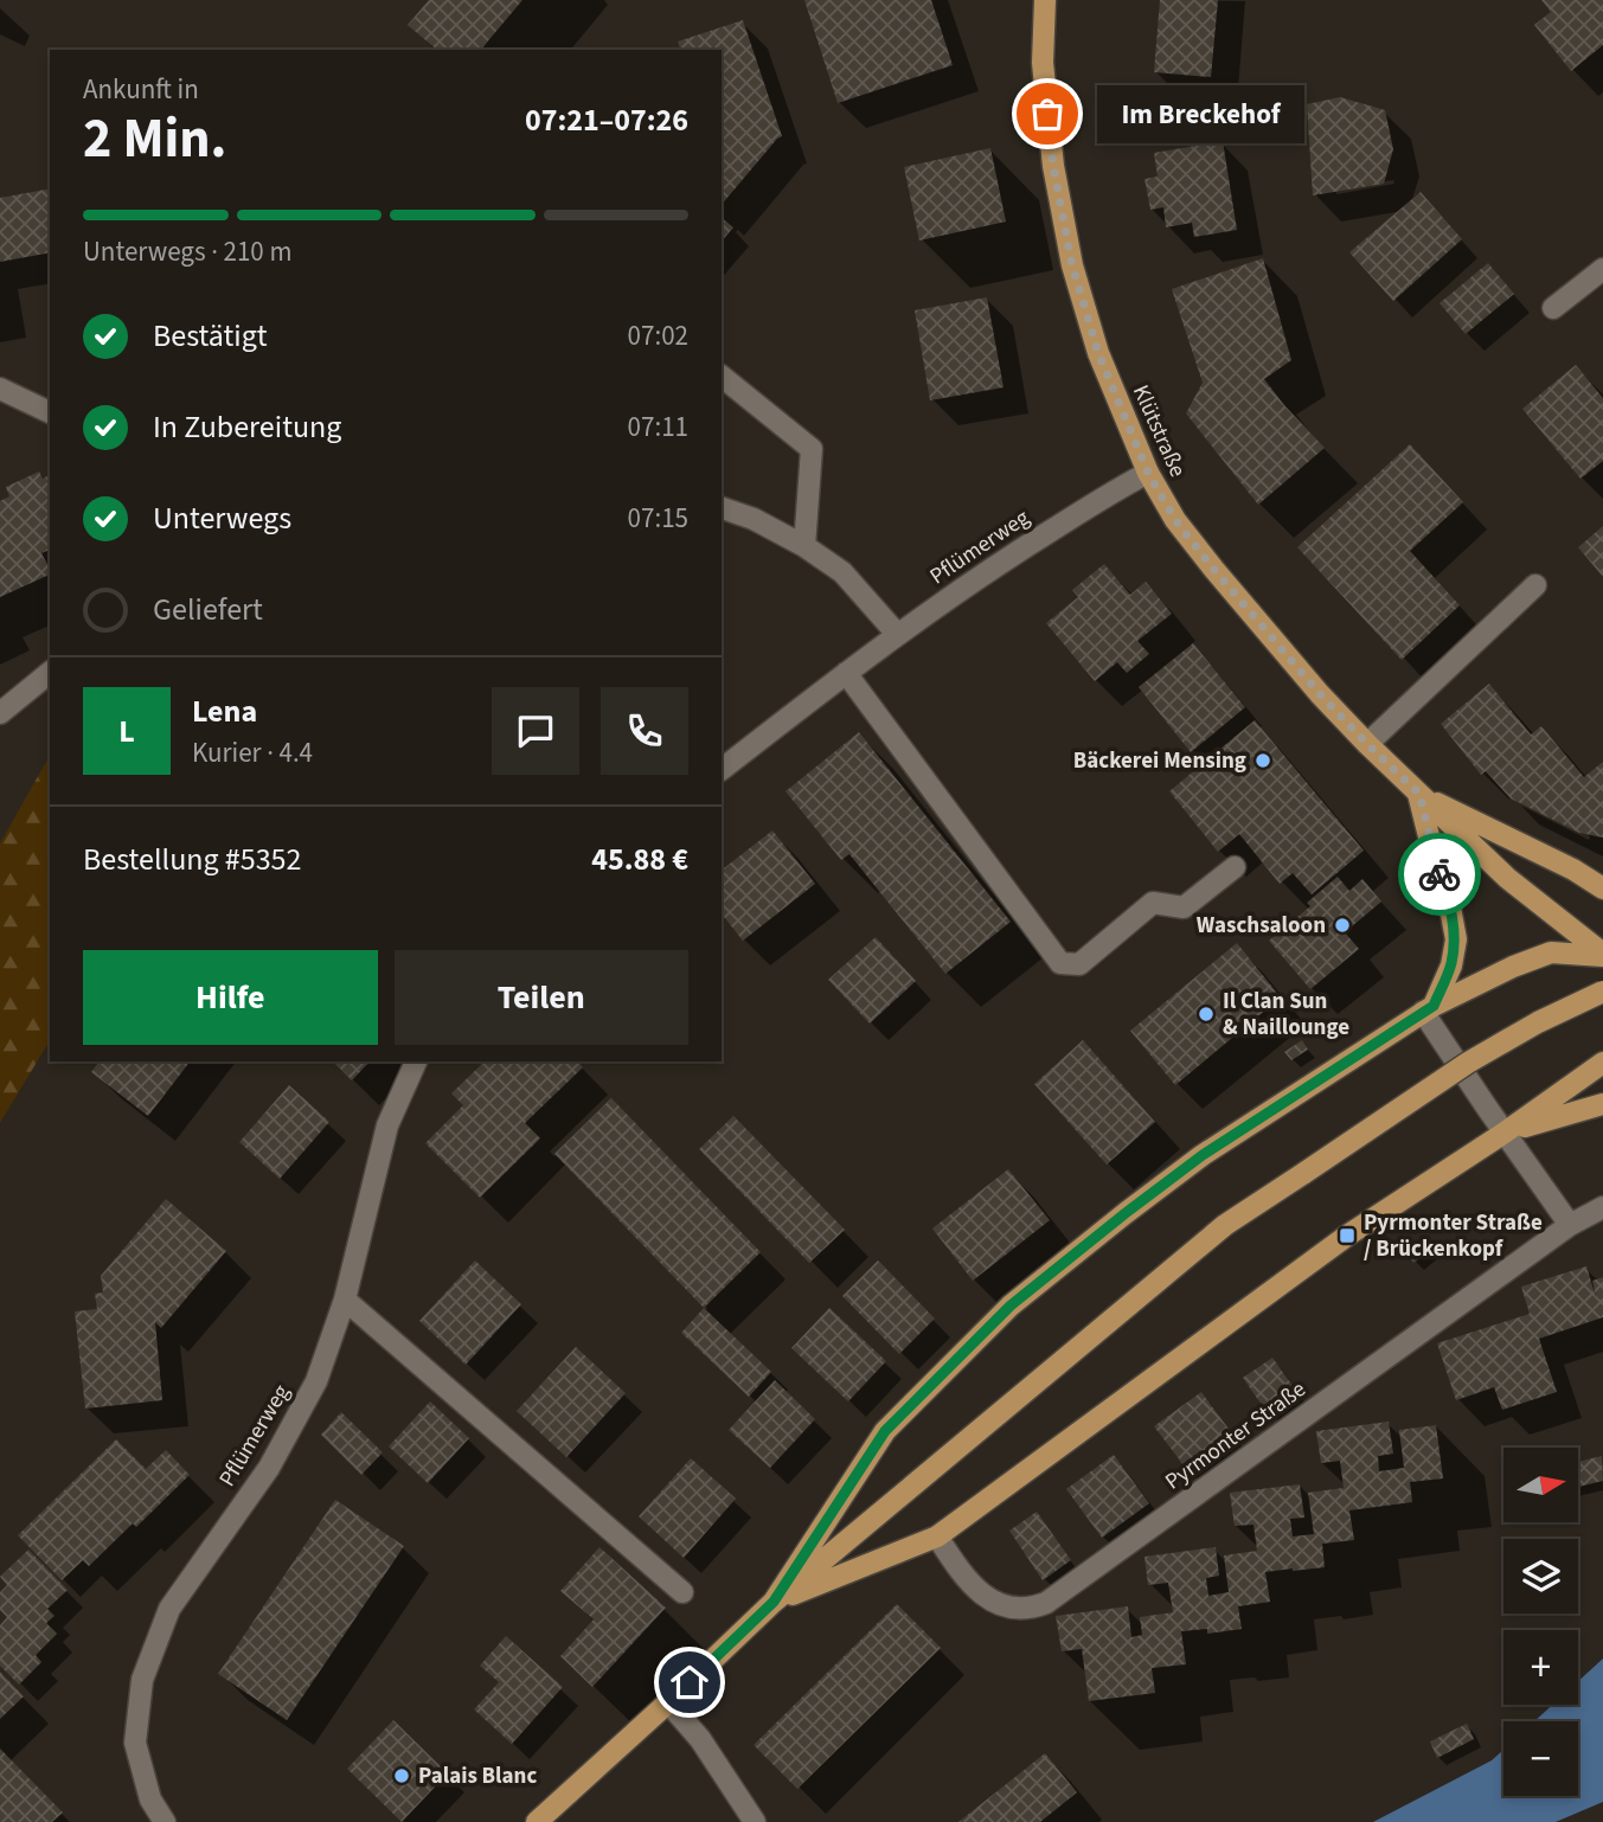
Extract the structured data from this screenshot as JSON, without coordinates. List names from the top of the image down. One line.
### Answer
{"streets":{"main road":["Klütstraße"],"street":["Pflümerweg","Pyrmonter Straße"]},"crossings":[["Klütstraße","Pflümerweg"]],"places":{"other":["Im Breckehof","Bäckerei Mensing","Waschsaloon","Il Clan Sun & Naillounge","Palais Blanc"],"transit":["Pyrmonter Straße / Brückenkopf"]},"north":"right","page":{"heading":["2 Min.","Ankunft in","07:21–07:26"],"panel":["Lena","Kurier · 4.4","Bestellung #5352","45.88 €"],"bubble":"Im Breckehof","bar":"Unterwegs · 210 m","list":[["Bestätigt","07:02"],["In Zubereitung","07:11"],["Unterwegs","07:15"],"Geliefert"],"round":"L","buttons":["Hilfe","Teilen"],"map_buttons":["+","−"]}}
